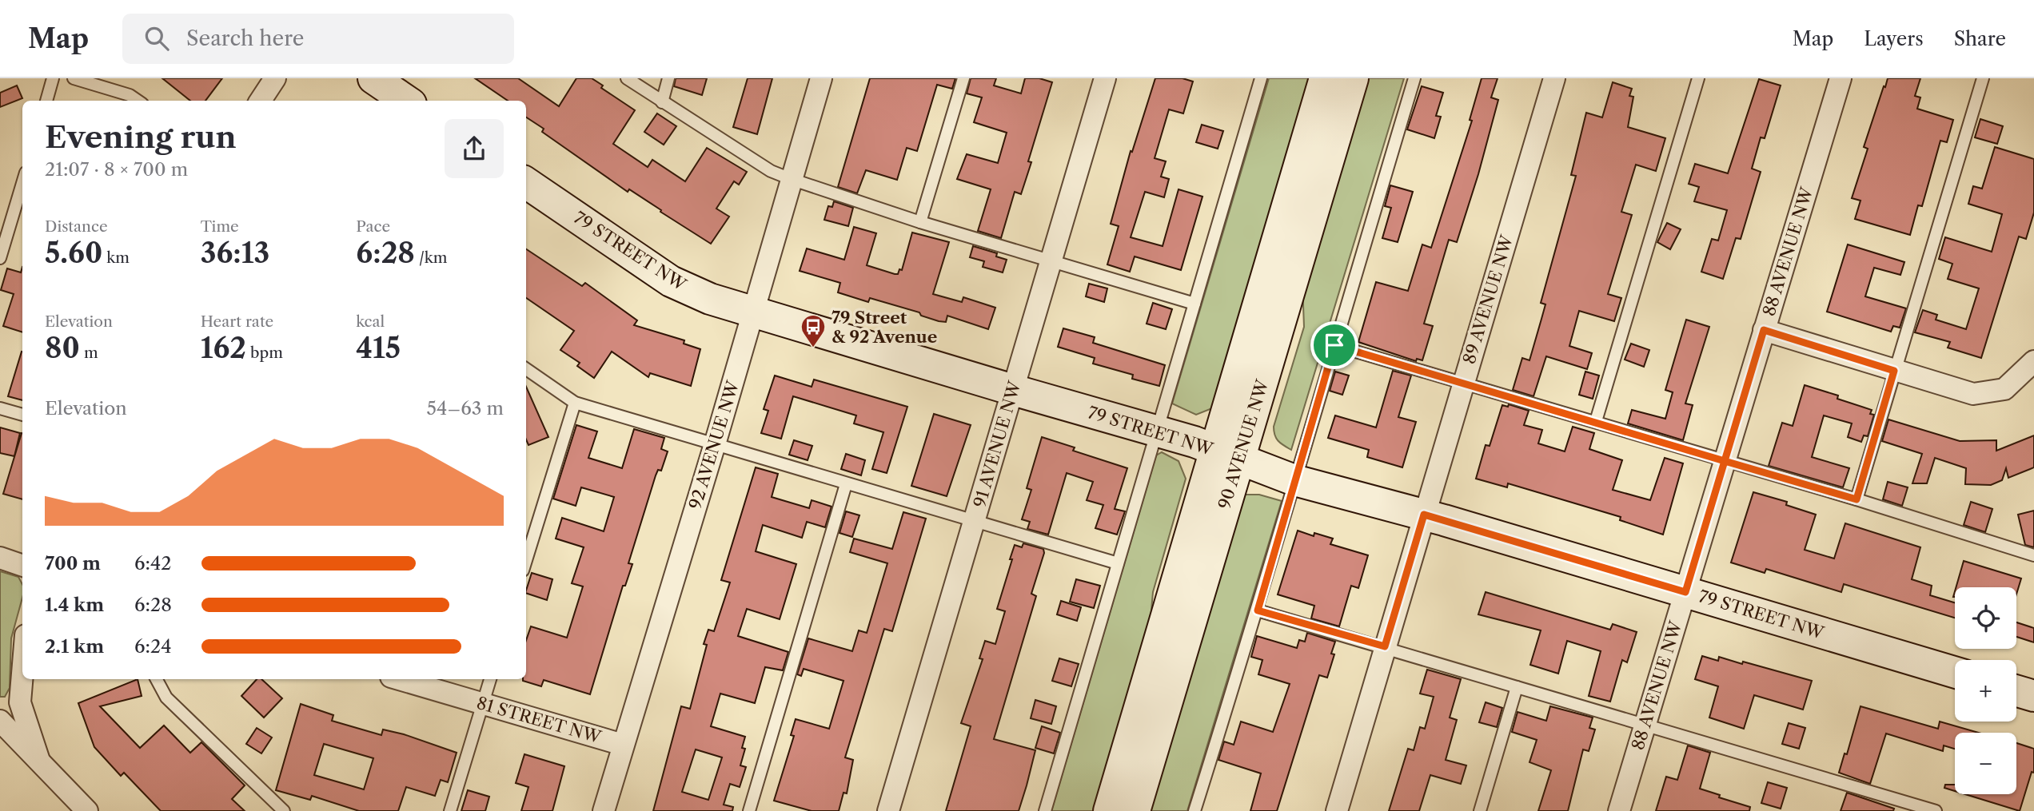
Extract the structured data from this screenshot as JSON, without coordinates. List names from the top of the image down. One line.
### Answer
{"streets":{"street":["79 STREET NW","88 AVENUE NW","89 AVENUE NW","91 AVENUE NW","90 AVENUE NW","92 AVENUE NW","81 STREET NW"]},"crossings":[["79 STREET NW","88 AVENUE NW"],["79 STREET NW","89 AVENUE NW"],["79 STREET NW","91 AVENUE NW"],["79 STREET NW","90 AVENUE NW"],["79 STREET NW","92 AVENUE NW"],["92 AVENUE NW","81 STREET NW"]],"places":{"bus stop":["79 Street & 92 Avenue"]},"page":{"header":"Map","search":"Search here","nav":["Map","Layers","Share"],"heading":["Evening run","21:07 · 8 × 700 m"],"stats":[["Distance","5.60 km"],["Time","36:13"],["Pace","6:28 /km"],["Elevation","80 m"],["Heart rate","162 bpm"],["kcal","415"]],"chart":["Elevation","54–63 m"],"list":[{"name":"700 m","note":"6:42"},{"name":"1.4 km","note":"6:28"},{"name":"2.1 km","note":"6:24"}],"map_buttons":["+","−"]}}
